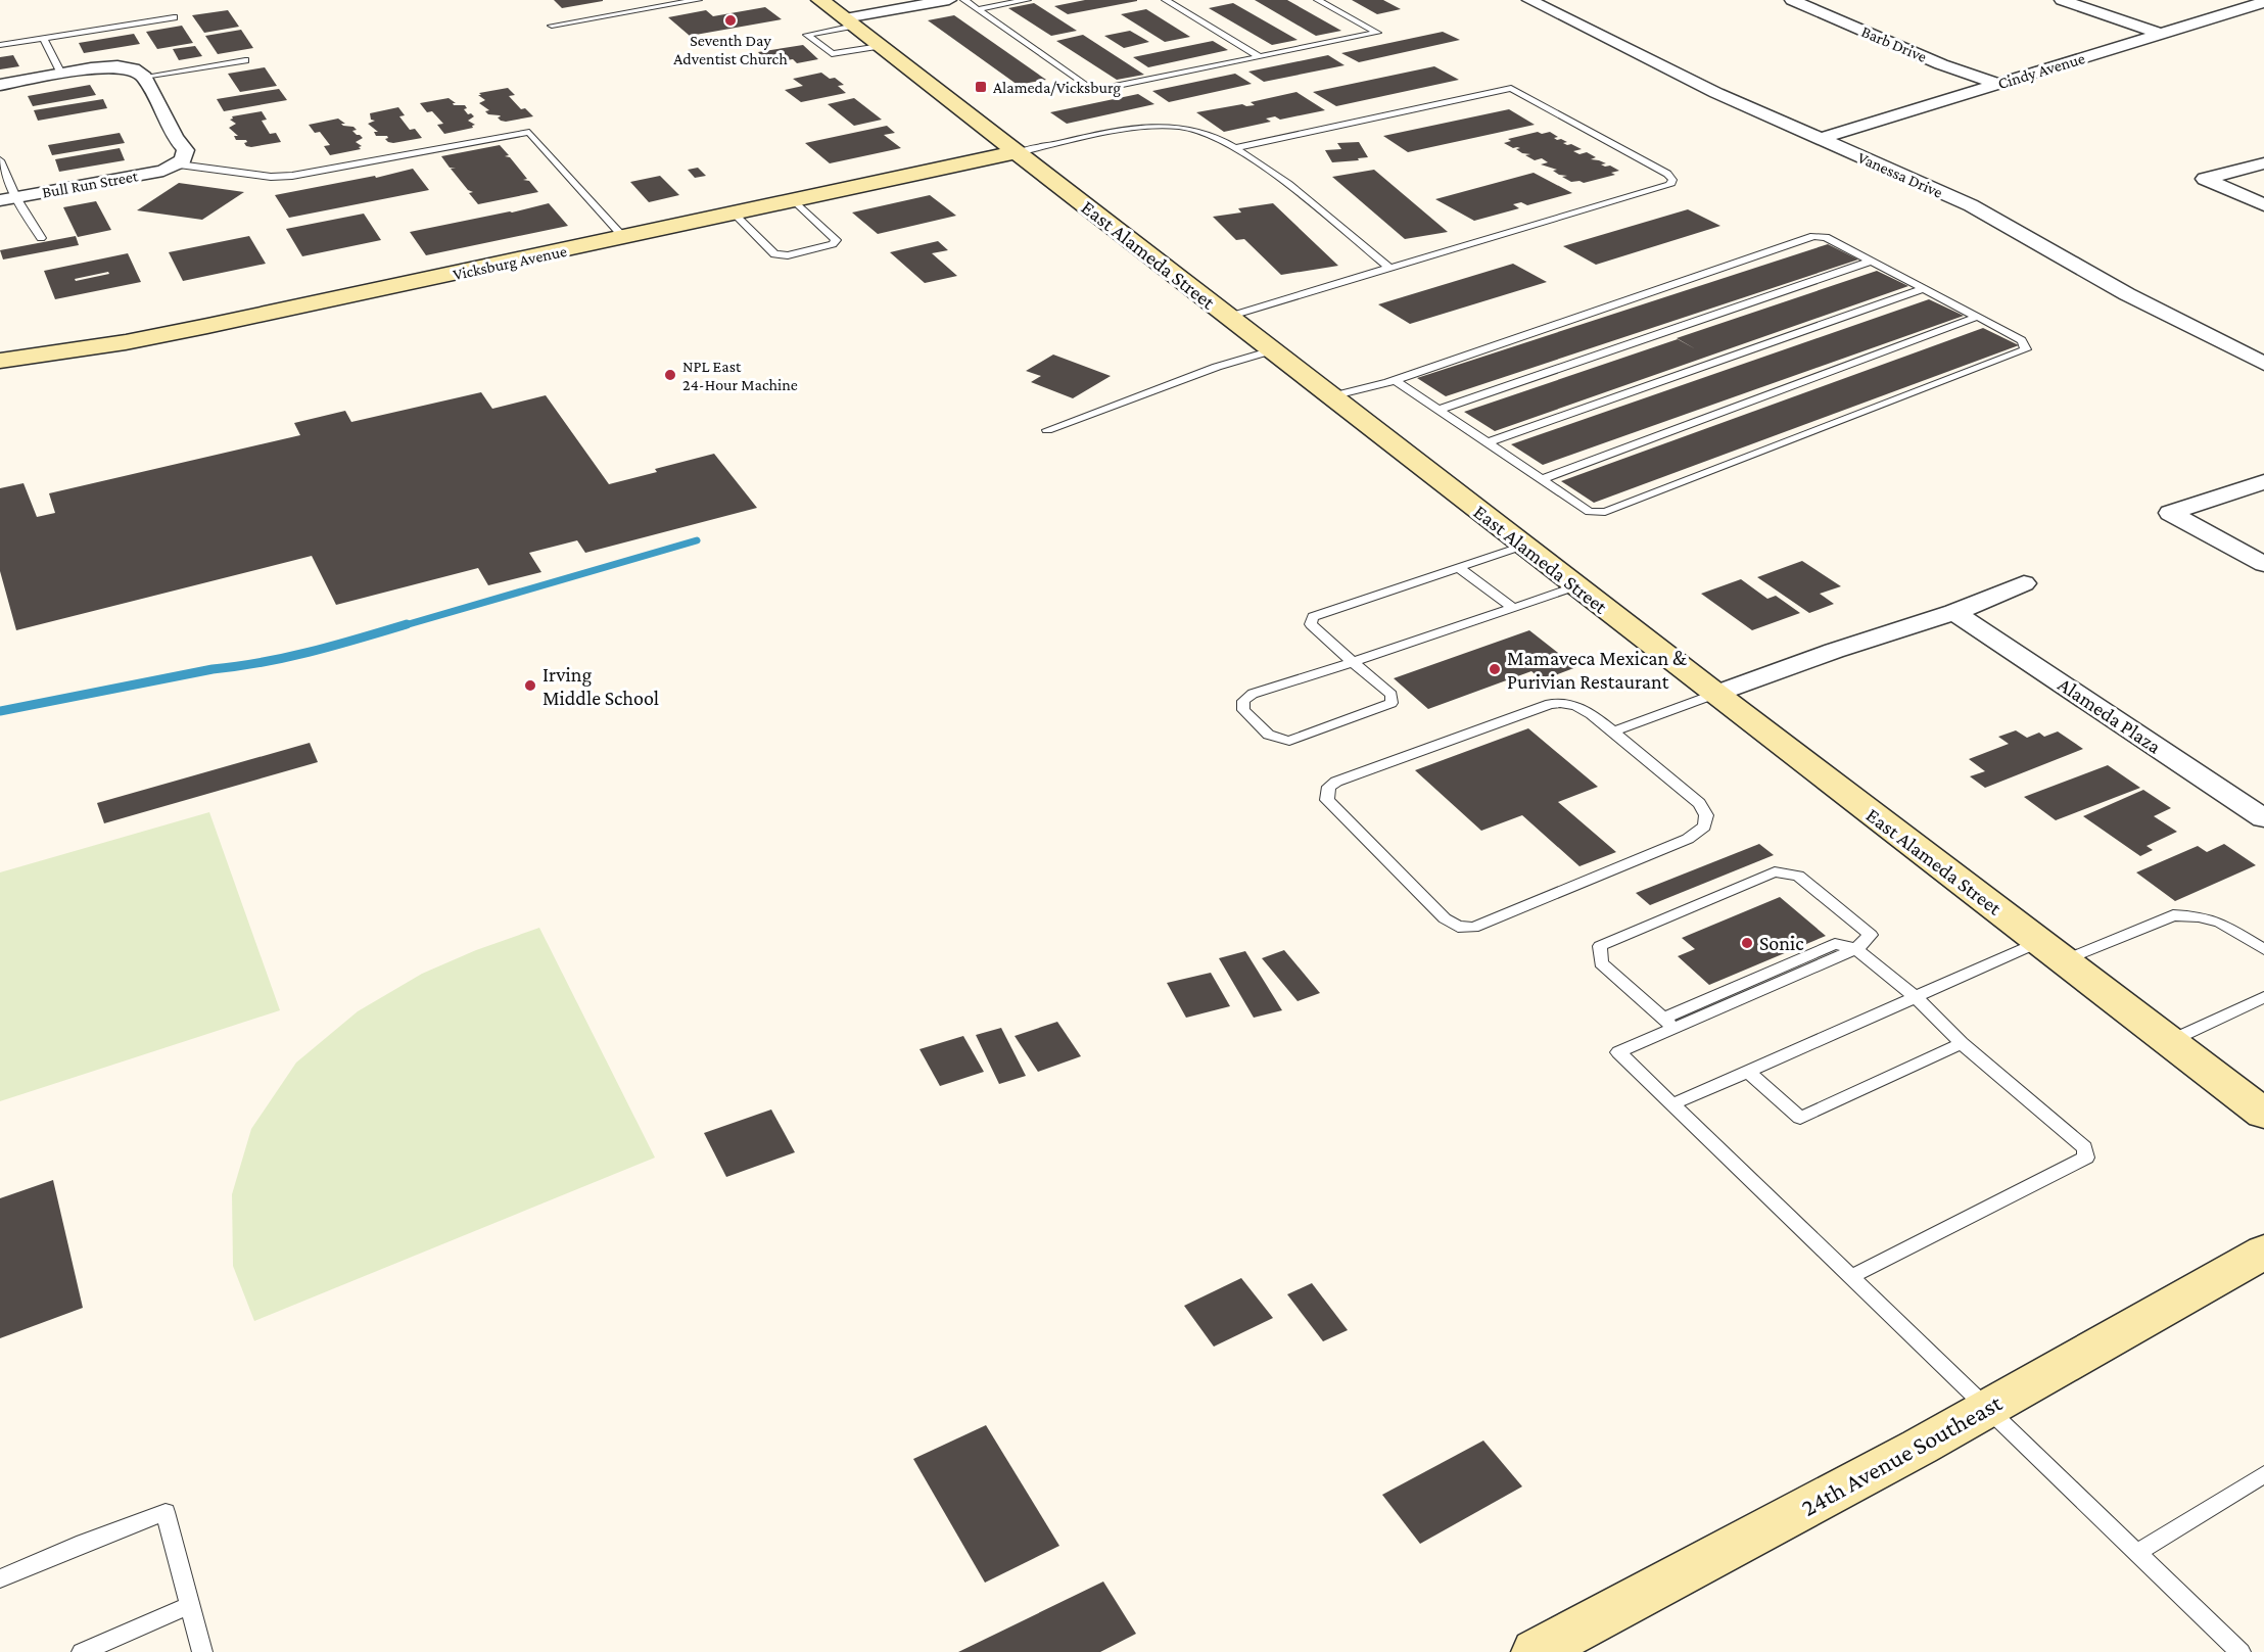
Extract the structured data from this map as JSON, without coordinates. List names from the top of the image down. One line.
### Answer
{"streets":{"street":["Barb Drive","Cindy Avenue","Vanessa Drive","Bull Run Street","East Alameda Street","Vicksburg Avenue","Alameda Plaza","24th Avenue Southeast"]},"crossings":[["Barb Drive","Cindy Avenue"],["Cindy Avenue","Vanessa Drive"],["East Alameda Street","Vicksburg Avenue"]],"places":{"other":["Seventh Day Adventist Church","NPL East 24-Hour Machine","Mamaveca Mexican & Purivian Restaurant","Irving Middle School","Sonic"],"transit":["Alameda/Vicksburg"]}}
